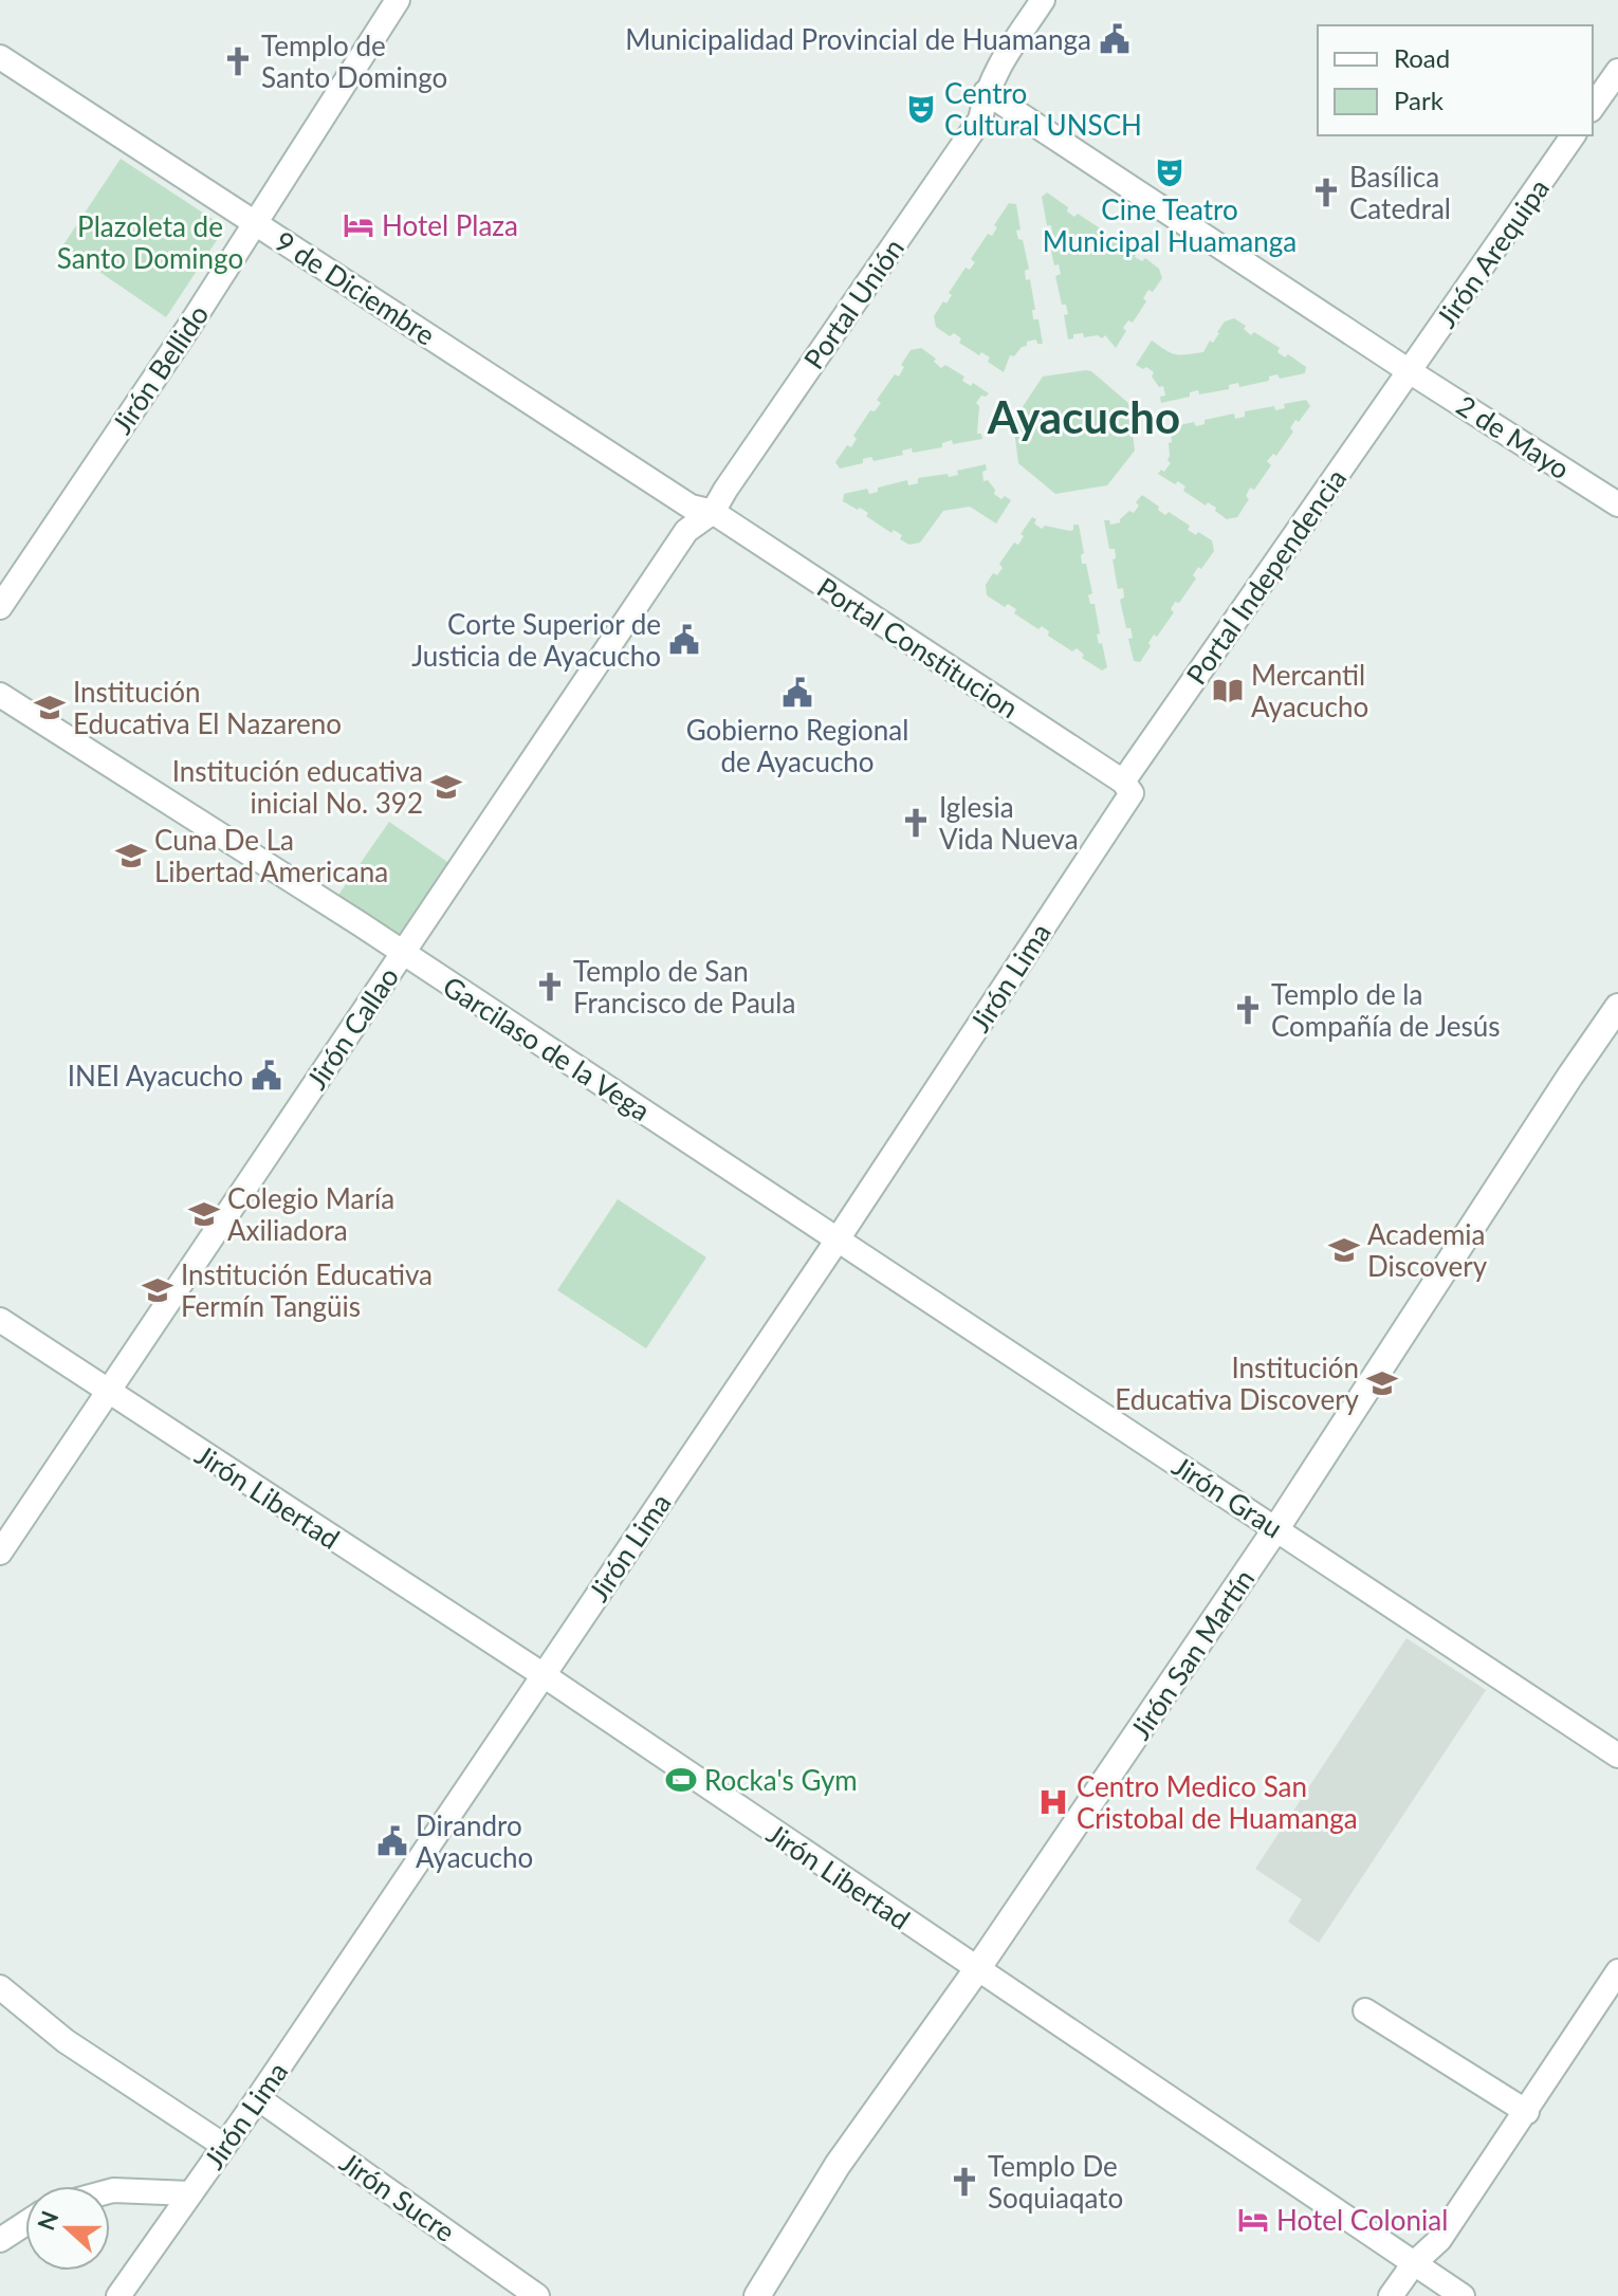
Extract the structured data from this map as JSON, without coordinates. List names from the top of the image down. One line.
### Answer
{"streets":{"street":["Jirón Arequipa","9 de Diciembre","Portal Unión","Jirón Bellido","2 de Mayo","Portal Independencia","Portal Constitucion","Jirón Lima","Jirón Callao","Garcilaso de la Vega","Jirón Libertad","Jirón Grau","Jirón San Martín","Jirón Sucre"]},"crossings":[["Jirón Arequipa","2 de Mayo"],["Jirón Arequipa","Portal Independencia"],["9 de Diciembre","Portal Unión"],["9 de Diciembre","Jirón Bellido"],["9 de Diciembre","Portal Constitucion"],["9 de Diciembre","Jirón Callao"],["Portal Unión","2 de Mayo"],["Portal Unión","Portal Constitucion"],["Portal Unión","Jirón Callao"],["2 de Mayo","Portal Independencia"],["Portal Independencia","Portal Constitucion"],["Portal Independencia","Jirón Lima"],["Portal Constitucion","Jirón Lima"],["Portal Constitucion","Jirón Callao"],["Jirón Lima","Garcilaso de la Vega"],["Jirón Lima","Jirón Libertad"],["Jirón Lima","Jirón Grau"],["Jirón Lima","Jirón Sucre"],["Jirón Callao","Garcilaso de la Vega"],["Jirón Callao","Jirón Libertad"],["Garcilaso de la Vega","Jirón Grau"],["Jirón Libertad","Jirón San Martín"],["Jirón Grau","Jirón San Martín"]],"districts":["Ayacucho"],"parks":["Plazoleta de Santo Domingo"],"places":{"public building":["Municipalidad Provincial de Huamanga","Corte Superior de Justicia de Ayacucho","Gobierno Regional de Ayacucho","INEI Ayacucho","Dirandro Ayacucho"],"church":["Templo de Santo Domingo","Basílica Catedral","Iglesia Vida Nueva","Templo de San Francisco de Paula","Templo de la Compañía de Jesús","Templo De Soquiaqato"],"theatre":["Centro Cultural UNSCH","Cine Teatro Municipal Huamanga"],"hotel":["Hotel Plaza","Hotel Colonial"],"library":["Mercantil Ayacucho"],"school or university":["Institución Educativa El Nazareno","Institución educativa inicial No. 392","Cuna De La Libertad Americana","Colegio María Axiliadora","Academia Discovery","Institución Educativa Fermín Tangüis","Institución Educativa Discovery"],"sports":["Rocka's Gym"],"hospital":["Centro Medico San Cristobal de Huamanga"]},"legend":["Road","Park"],"north":"left"}
